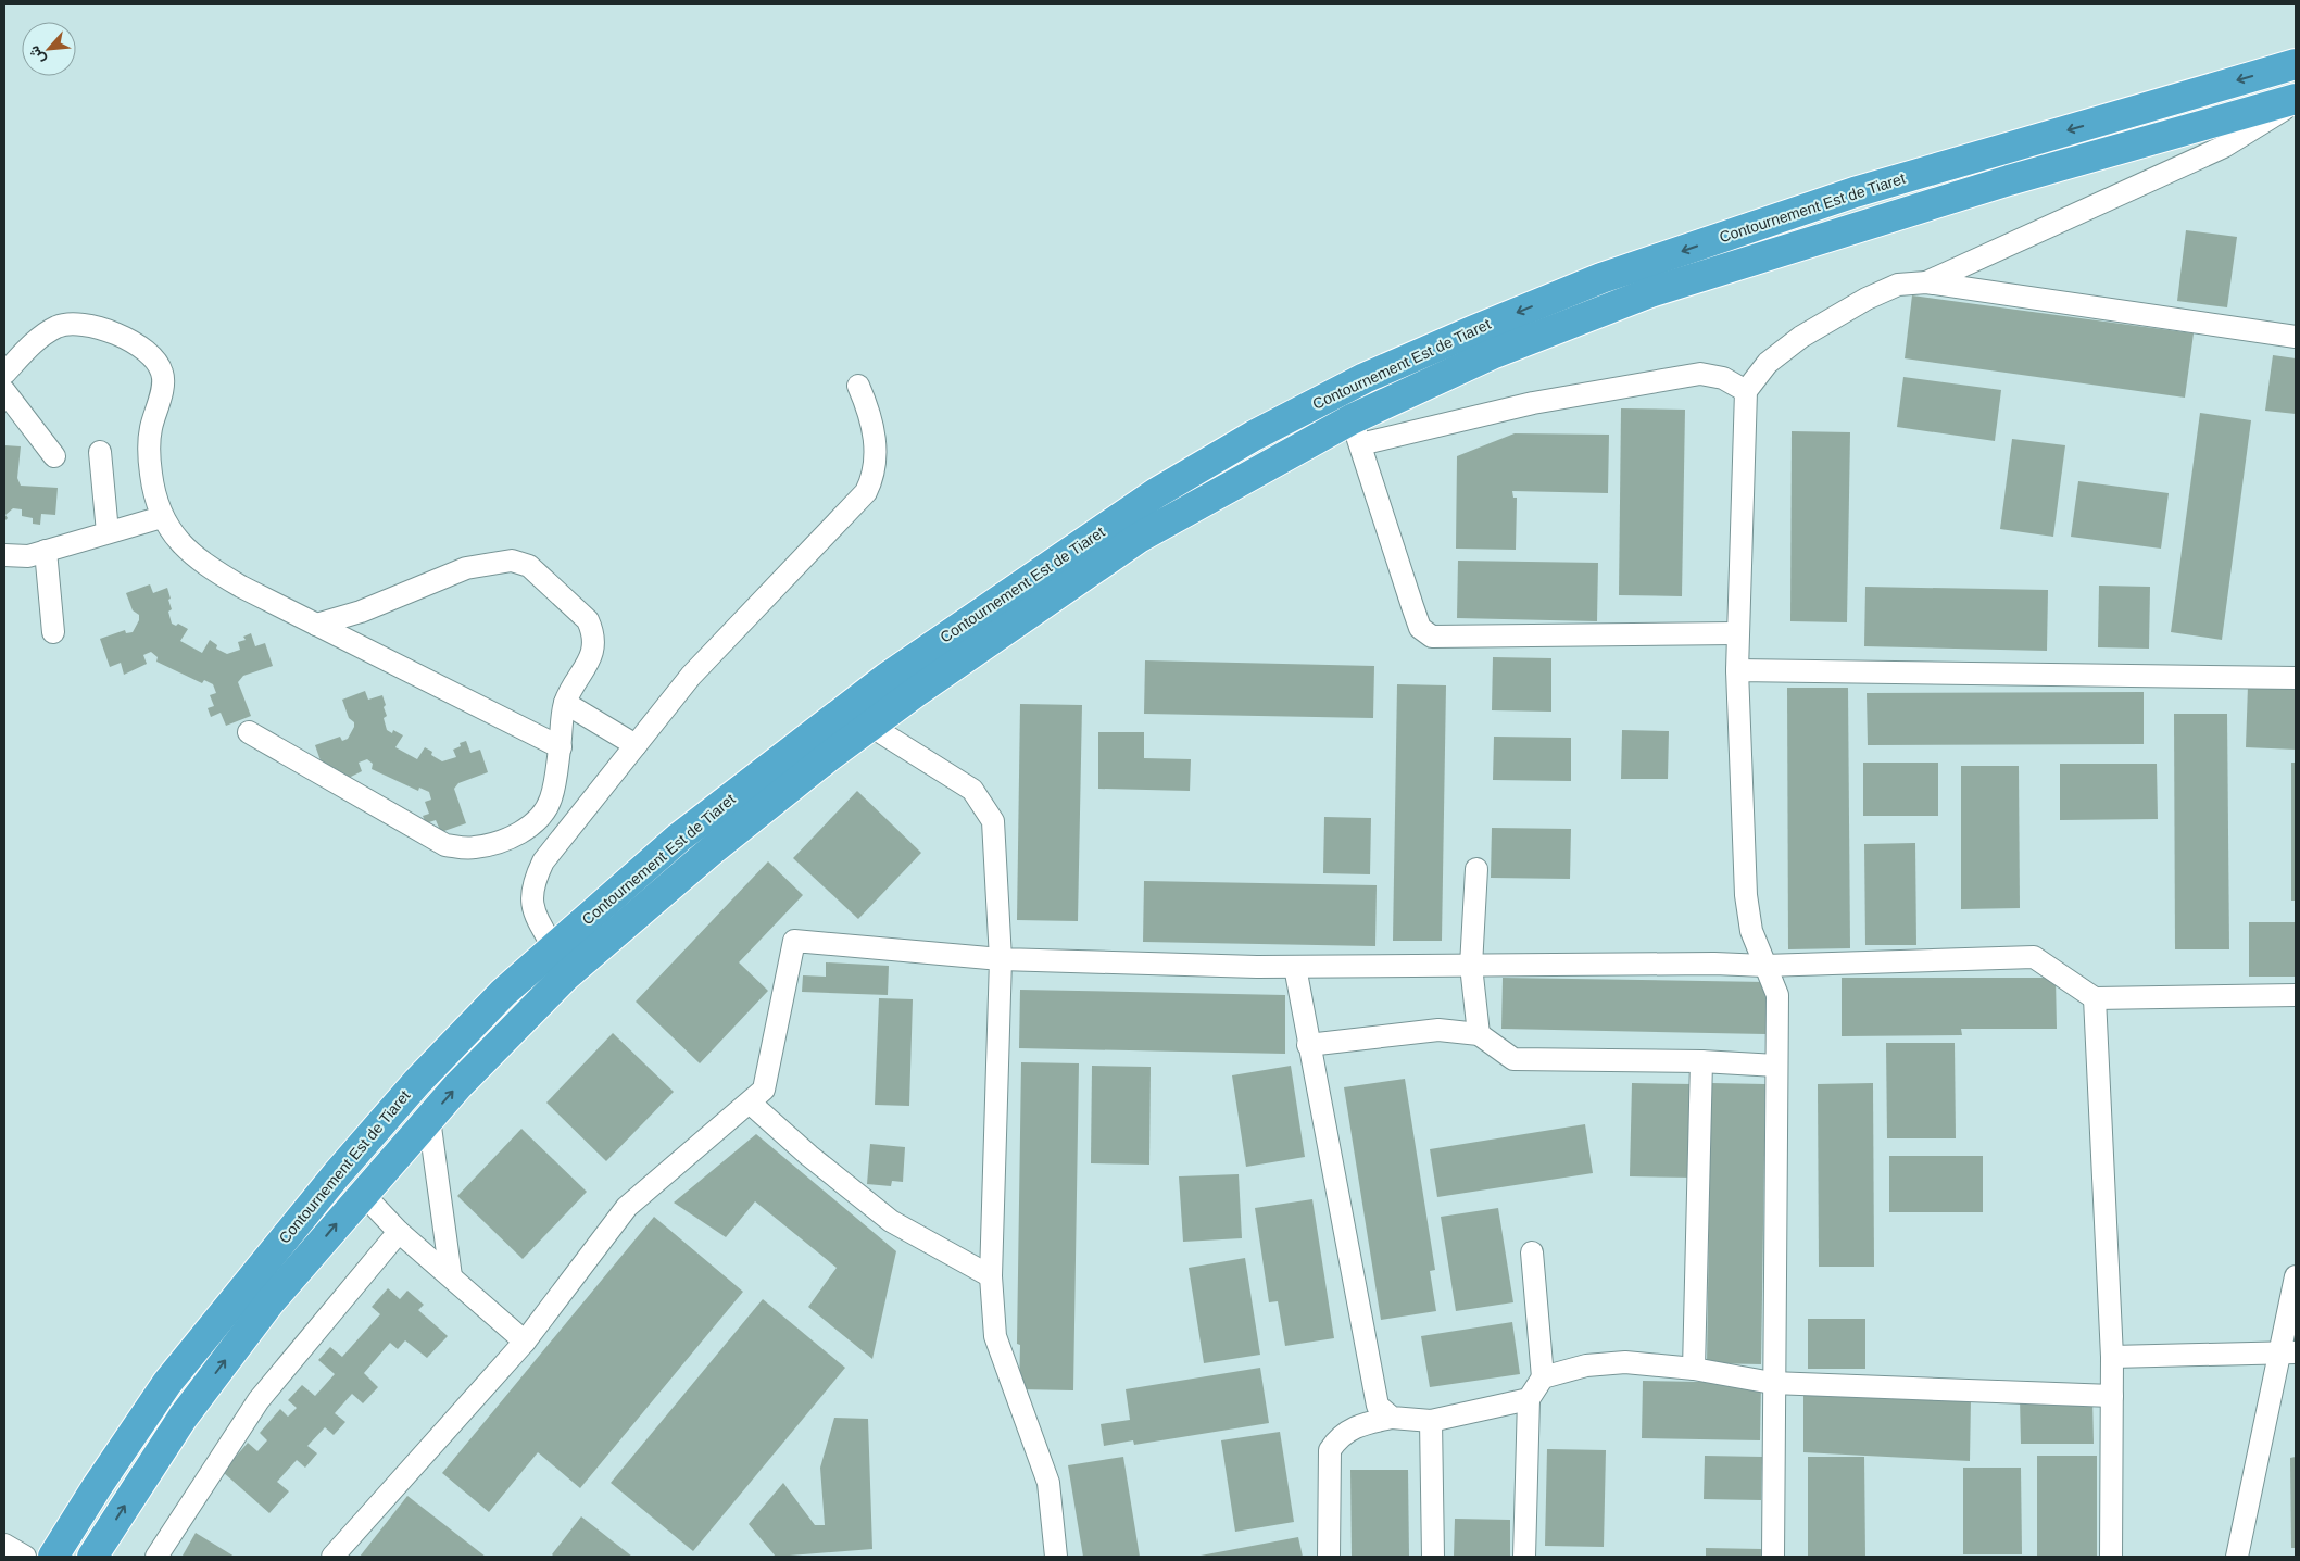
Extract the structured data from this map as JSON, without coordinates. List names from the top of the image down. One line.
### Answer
{"streets":{"highway":["Contournement Est de Tiaret"]},"north":"bottom left"}
